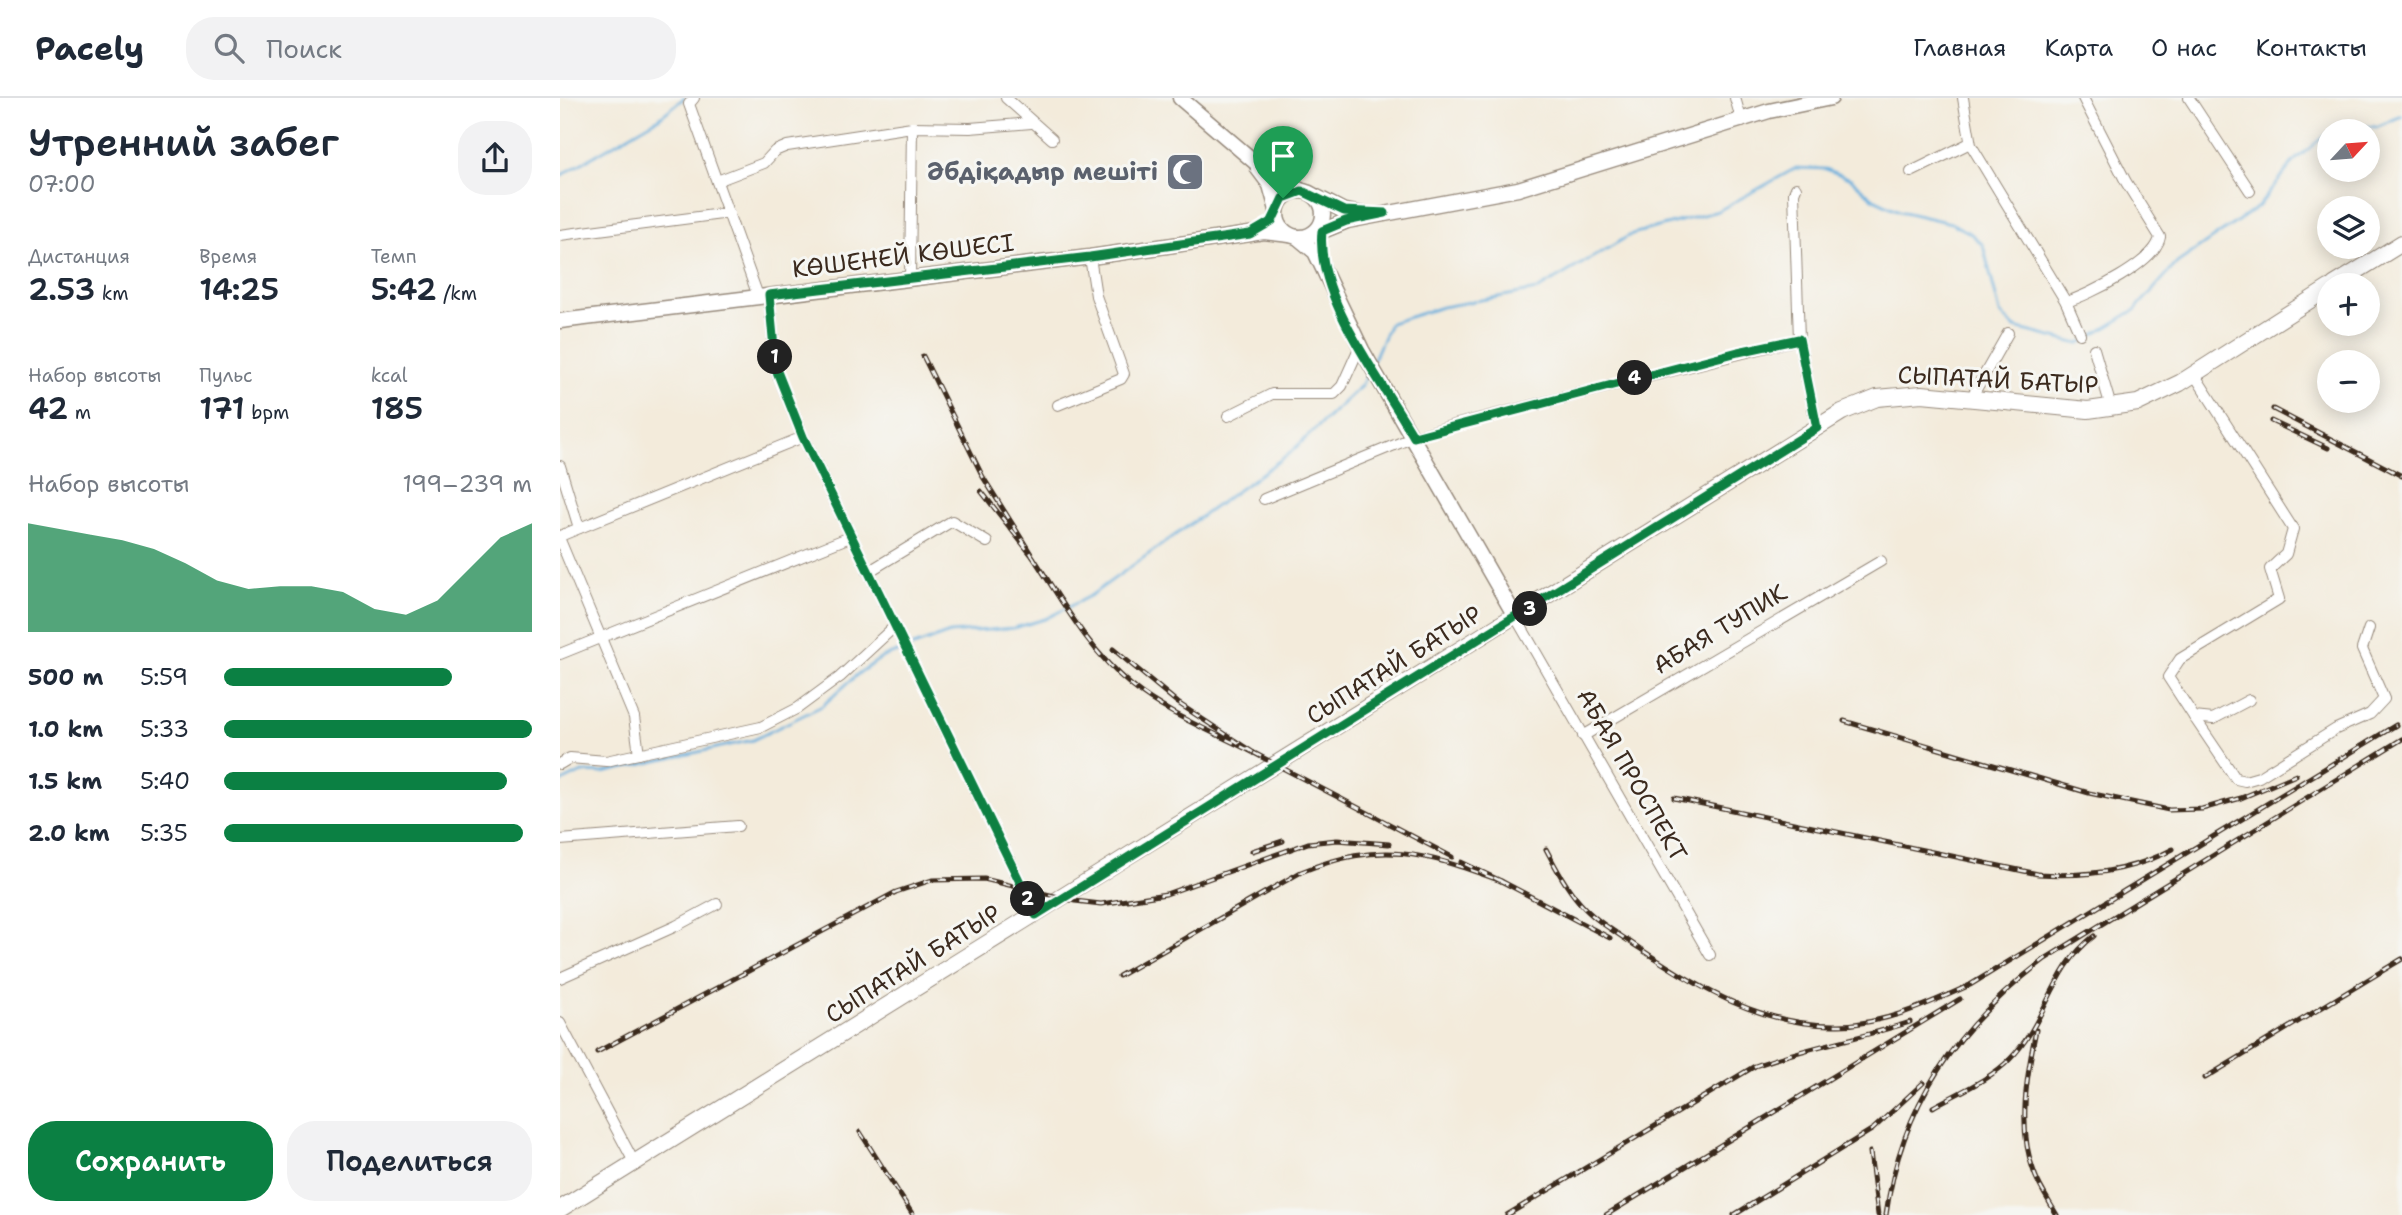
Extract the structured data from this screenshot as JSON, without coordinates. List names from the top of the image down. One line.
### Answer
{"streets":{"main road":["КӨШЕНЕЙ КӨШЕСІ","СЫПАТАЙ БАТЫР"],"street":["АБАЯ ТУПИК","АБАЯ ПРОСПЕКТ"]},"crossings":[["СЫПАТАЙ БАТЫР","АБАЯ ПРОСПЕКТ"],["АБАЯ ТУПИК","АБАЯ ПРОСПЕКТ"]],"places":{"mosque":["Әбдіқадыр мешіті"]},"north":"top right","page":{"header":"Pacely","search":"Поиск","nav":["Главная","Карта","О нас","Контакты"],"heading":["Утренний забег","07:00"],"map_buttons":["+","−"],"stats":[["Дистанция","2.53 km"],["Время","14:25"],["Темп","5:42 /km"],["Набор высоты","42 m"],["Пульс","171 bpm"],["kcal","185"]],"pins":["1","4","3","2"],"chart":["Набор высоты","199–239 m"],"list":[{"name":"500 m","note":"5:59"},{"name":"1.0 km","note":"5:33"},{"name":"1.5 km","note":"5:40"},{"name":"2.0 km","note":"5:35"}],"buttons":["Сохранить","Поделиться"]}}
